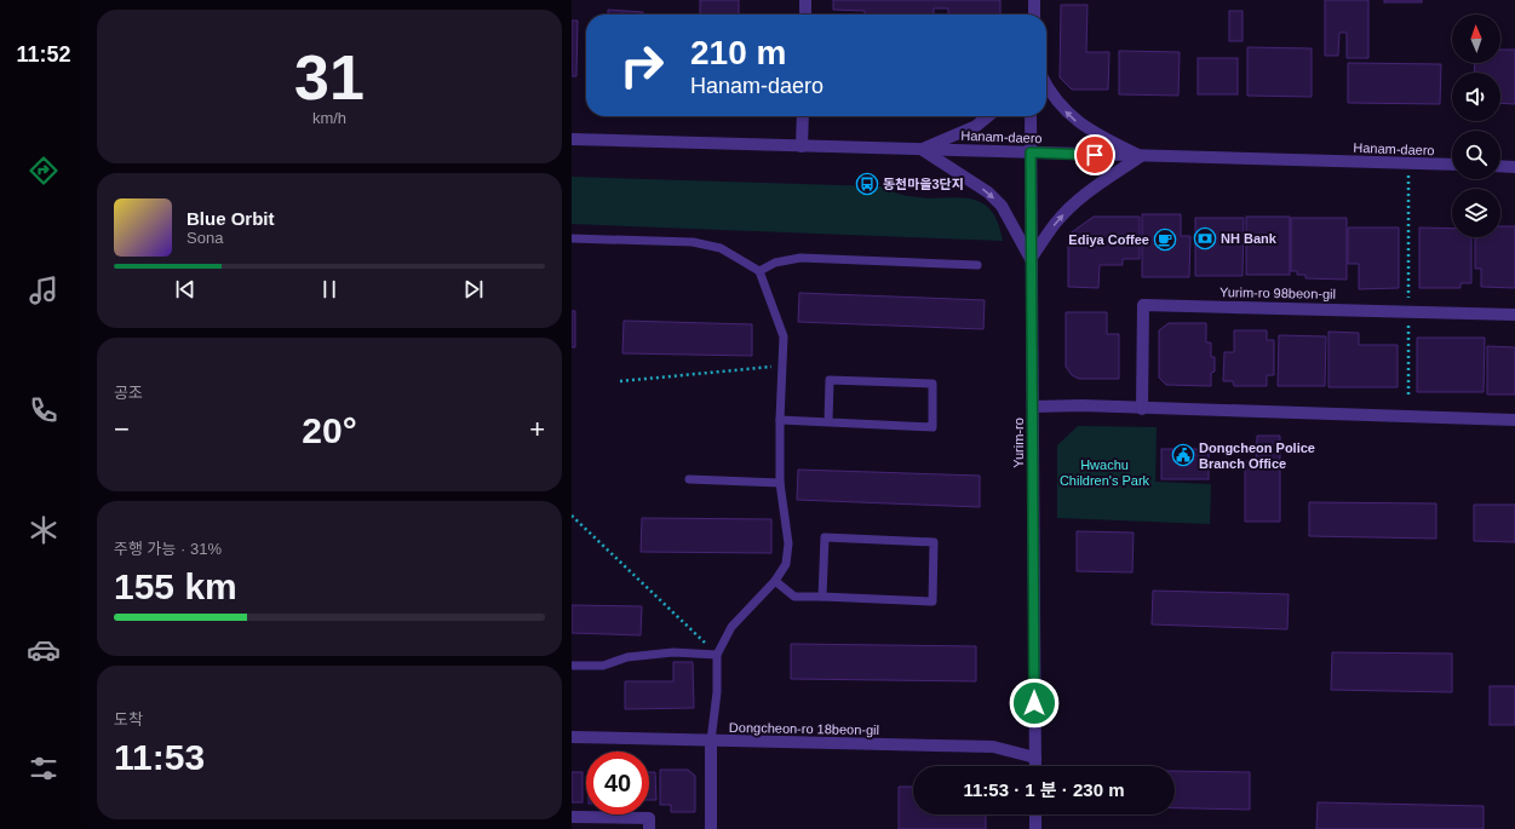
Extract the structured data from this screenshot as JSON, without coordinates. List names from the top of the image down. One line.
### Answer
{"streets":{"street":["Hanam-daero","Yurim-ro 98beon-gil","Yurim-ro","Dongcheon-ro 18beon-gil"]},"crossings":[["Hanam-daero","Yurim-ro"],["Yurim-ro","Dongcheon-ro 18beon-gil"]],"parks":["Hwachu Children's Park"],"places":{"bus stop":["동천마을3단지"],"bank":["NH Bank"],"cafe":["Ediya Coffee"],"public building":["Dongcheon Police Branch Office"]},"north":"top","page":{"tabs":"11:52","tile":[["31","km/h"],"공조",["주행 가능 · 31%","155 km"],["도착","11:53"]],"turn":["210 m","Hanam-daero"],"song":["Blue Orbit","Sona"],"heat":["−","20°","+"],"limit":"40","trip":"11:53 · 1 분 · 230 m"}}
